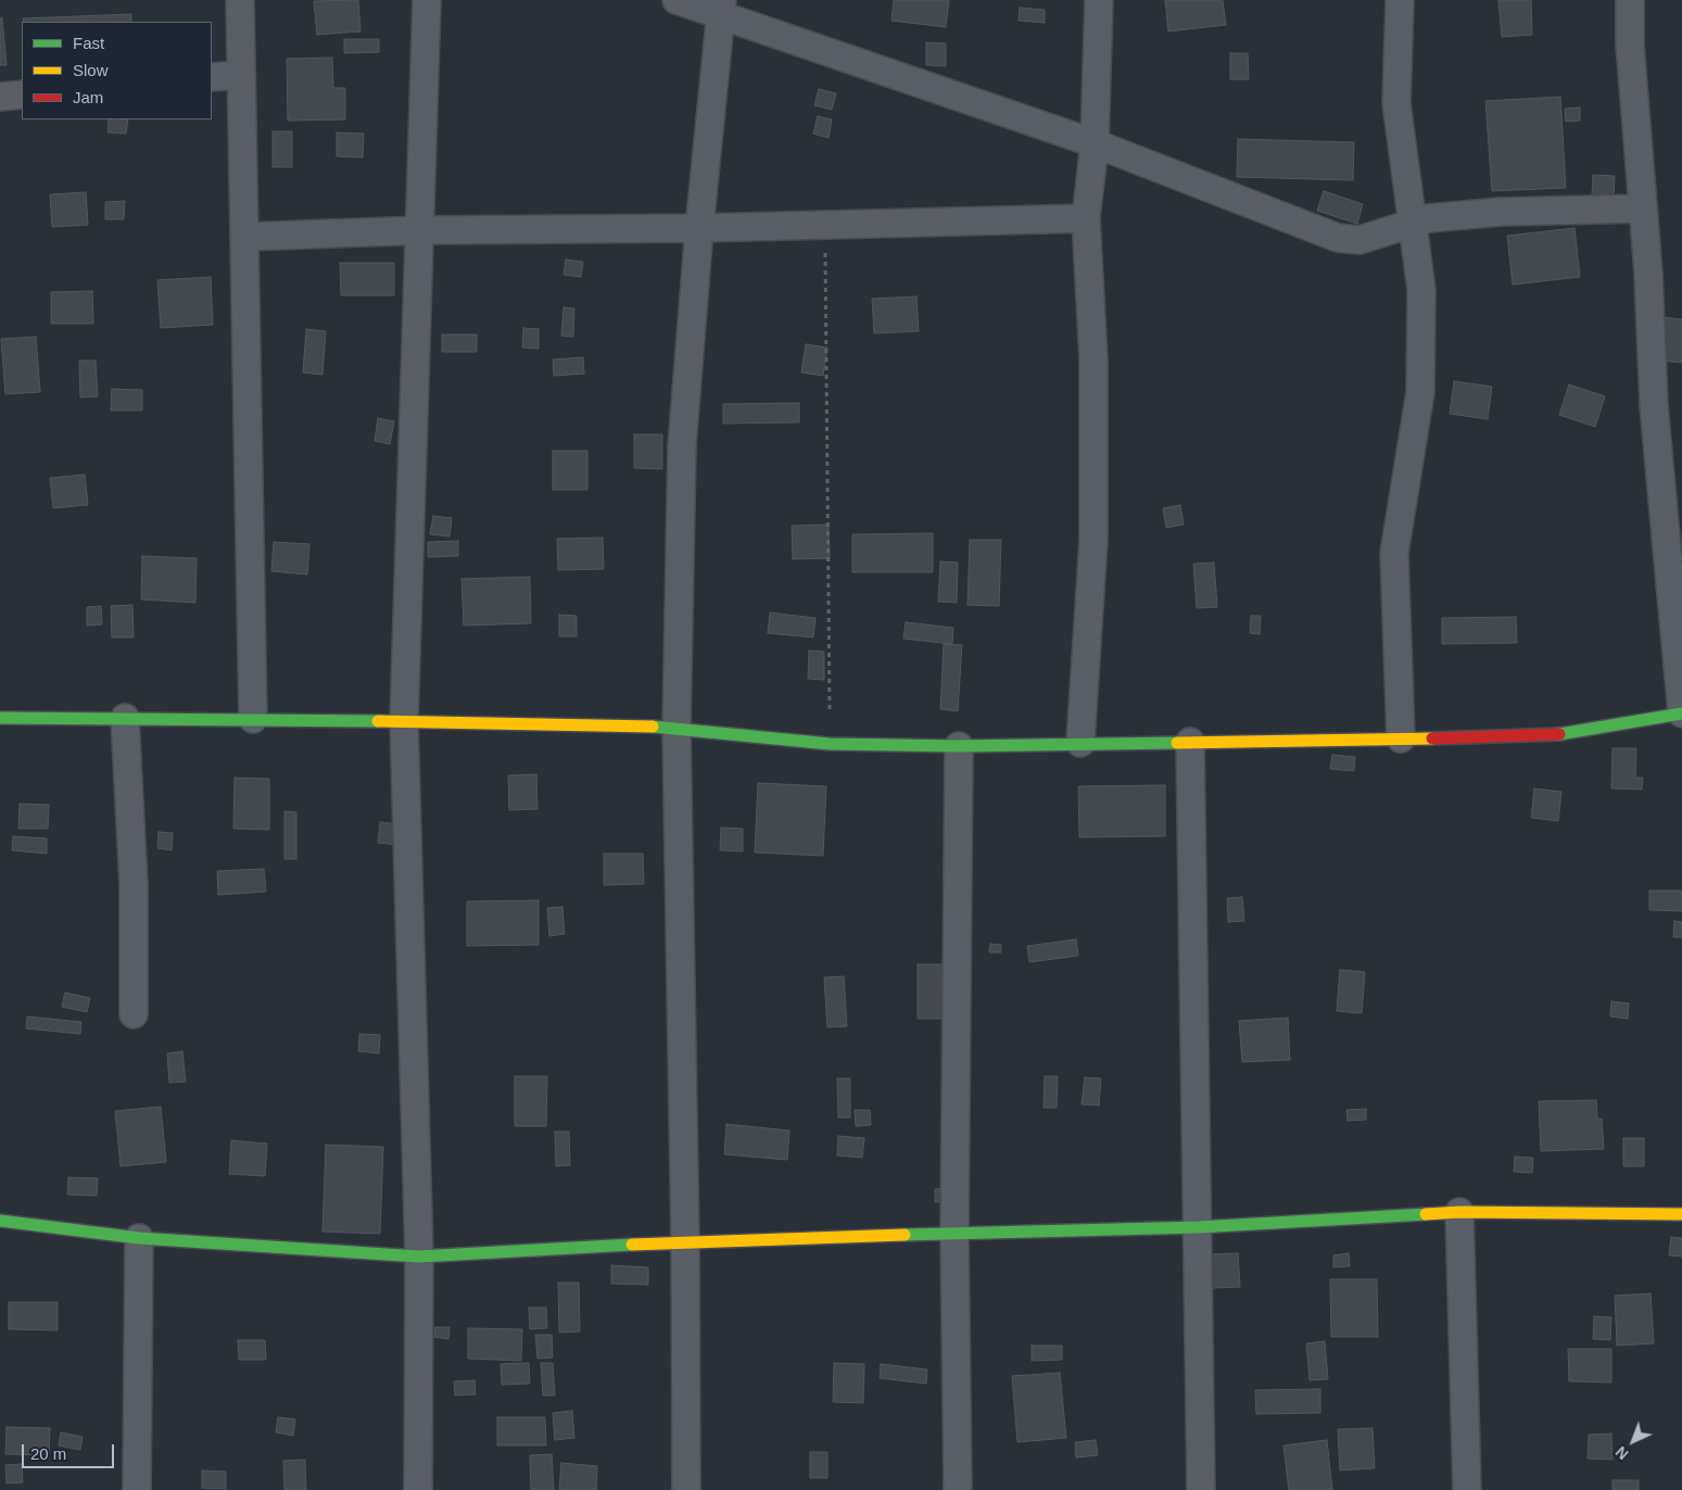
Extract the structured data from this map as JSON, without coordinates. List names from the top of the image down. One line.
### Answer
{"legend":["Fast","Slow","Jam"],"scale_bar":"20 m","north":"bottom left"}
